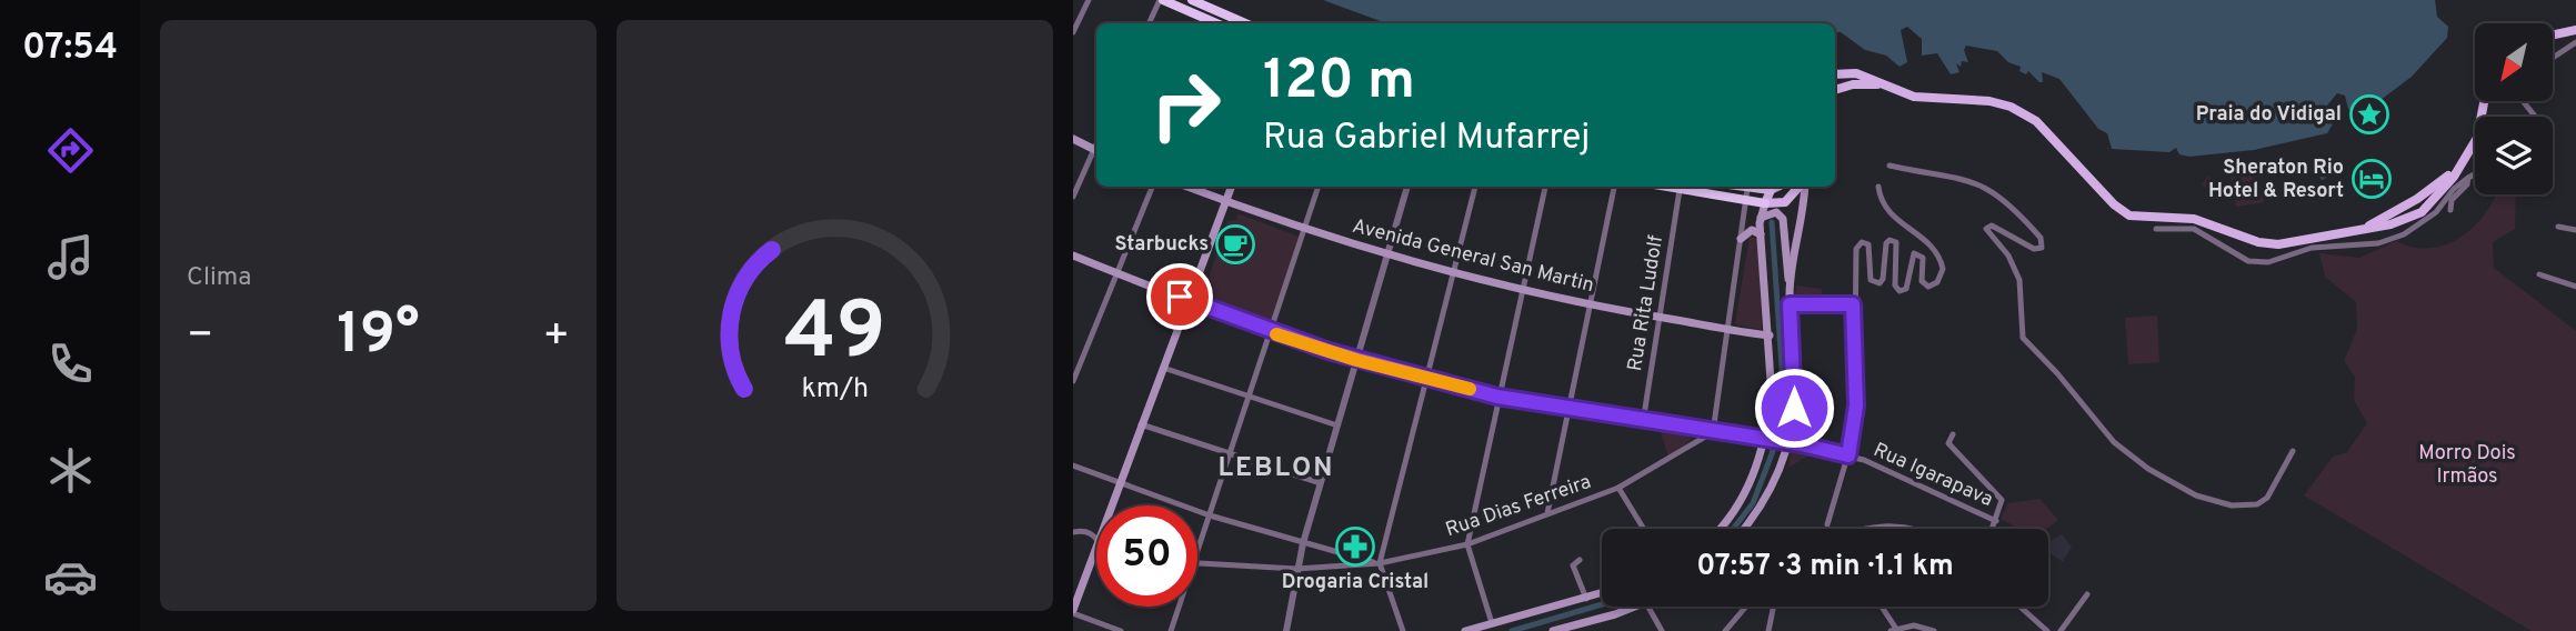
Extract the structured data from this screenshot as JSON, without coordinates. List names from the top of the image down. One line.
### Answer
{"streets":{"main road":["Avenida General San Martin"],"street":["Rua Rita Ludolf","Rua Igarapava","Rua Dias Ferreira"]},"crossings":[["Avenida General San Martin","Rua Rita Ludolf"]],"districts":["LEBLON"],"parks":["Morro Dois Irmãos"],"places":{"place":["Praia do Vidigal"],"hotel":["Sheraton Rio Hotel & Resort"],"cafe":["Starbucks"],"pharmacy":["Drogaria Cristal"]},"north":"bottom left","page":{"tabs":"07:54","tile":"Clima","turn":["120 m","Rua Gabriel Mufarrej"],"heat":["−","19°","+"],"limit":"50","trip":"07:57 · 3 min · 1.1 km","gauge":["49","km/h"]}}
